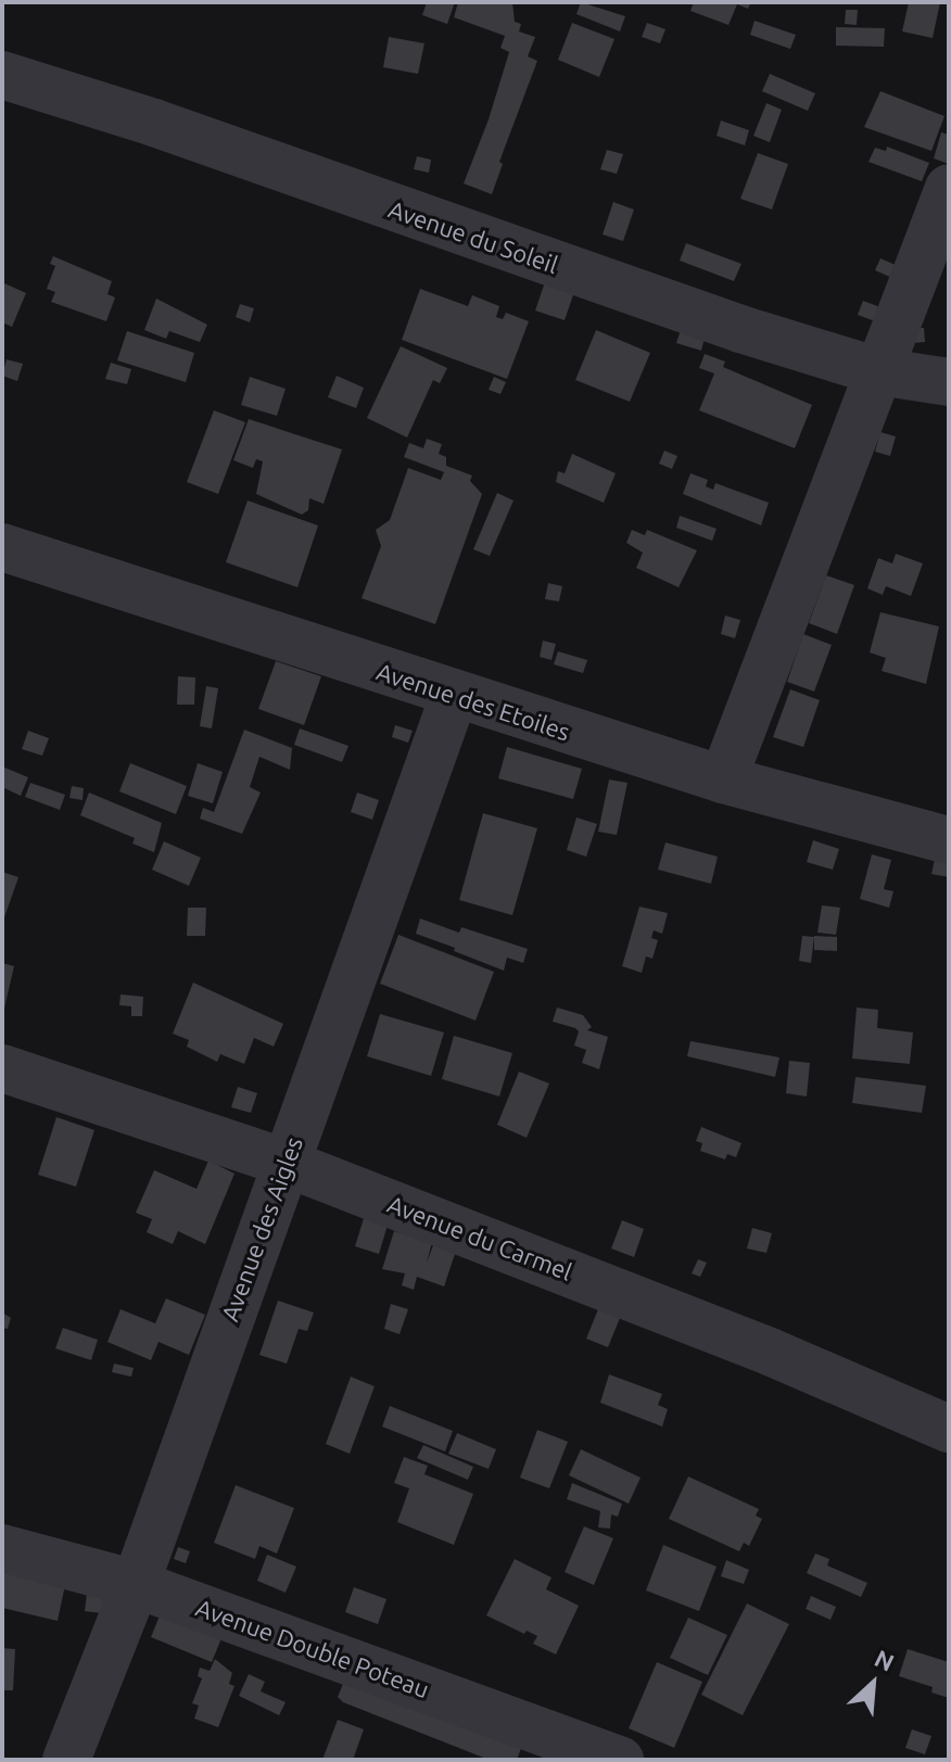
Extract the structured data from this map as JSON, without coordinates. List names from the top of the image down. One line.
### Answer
{"streets":{"street":["Avenue du Soleil","Avenue des Etoiles","Avenue des Aigles","Avenue du Carmel","Avenue Double Poteau"]},"crossings":[["Avenue des Etoiles","Avenue des Aigles"],["Avenue des Aigles","Avenue du Carmel"],["Avenue des Aigles","Avenue Double Poteau"]],"north":"top right"}
